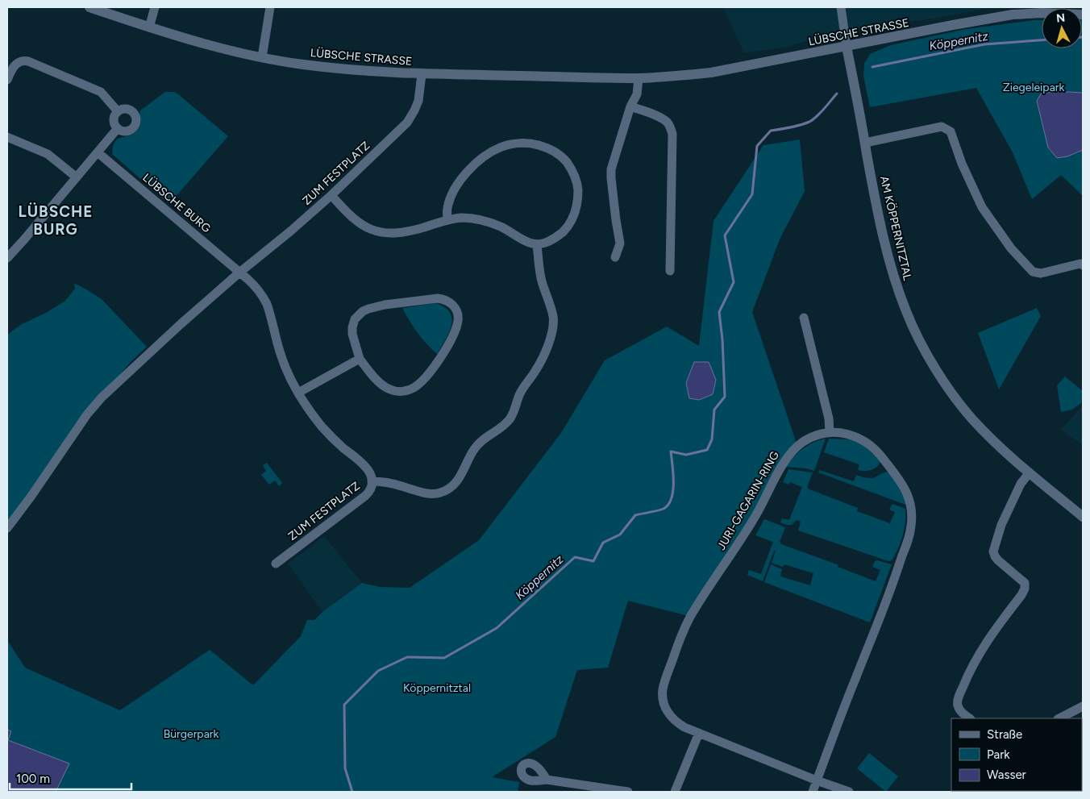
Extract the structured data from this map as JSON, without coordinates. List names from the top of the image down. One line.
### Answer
{"streets":{"street":["LÜBSCHE STRASSE","ZUM FESTPLATZ","LÜBSCHE BURG","AM KÖPPERNITZTAL","JURI-GAGARIN-RING"]},"crossings":[["LÜBSCHE STRASSE","ZUM FESTPLATZ"],["LÜBSCHE STRASSE","AM KÖPPERNITZTAL"],["ZUM FESTPLATZ","LÜBSCHE BURG"]],"districts":["LÜBSCHE BURG"],"water":["Köppernitz"],"parks":["Ziegeleipark","Köppernitztal","Bürgerpark"],"legend":["Straße","Park","Wasser"],"scale_bar":"100 m","north":"top"}
